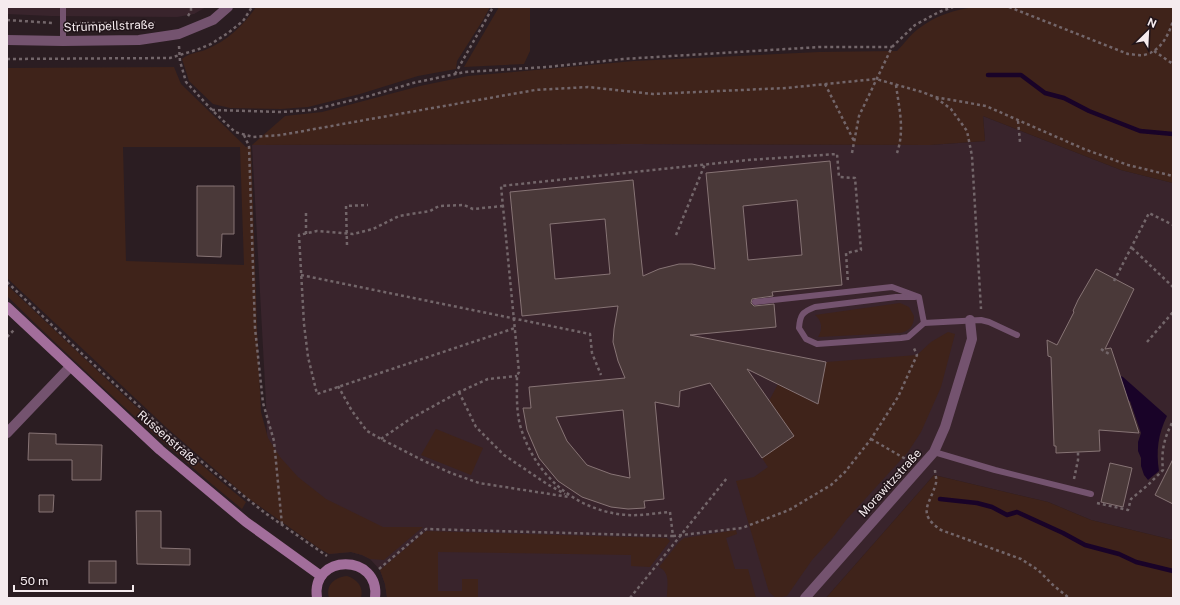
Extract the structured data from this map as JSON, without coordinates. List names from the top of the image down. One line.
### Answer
{"streets":{"street":["Strümpellstraße","Russenstraße","Morawitzstraße"]},"scale_bar":"50 m","north":"top right"}
